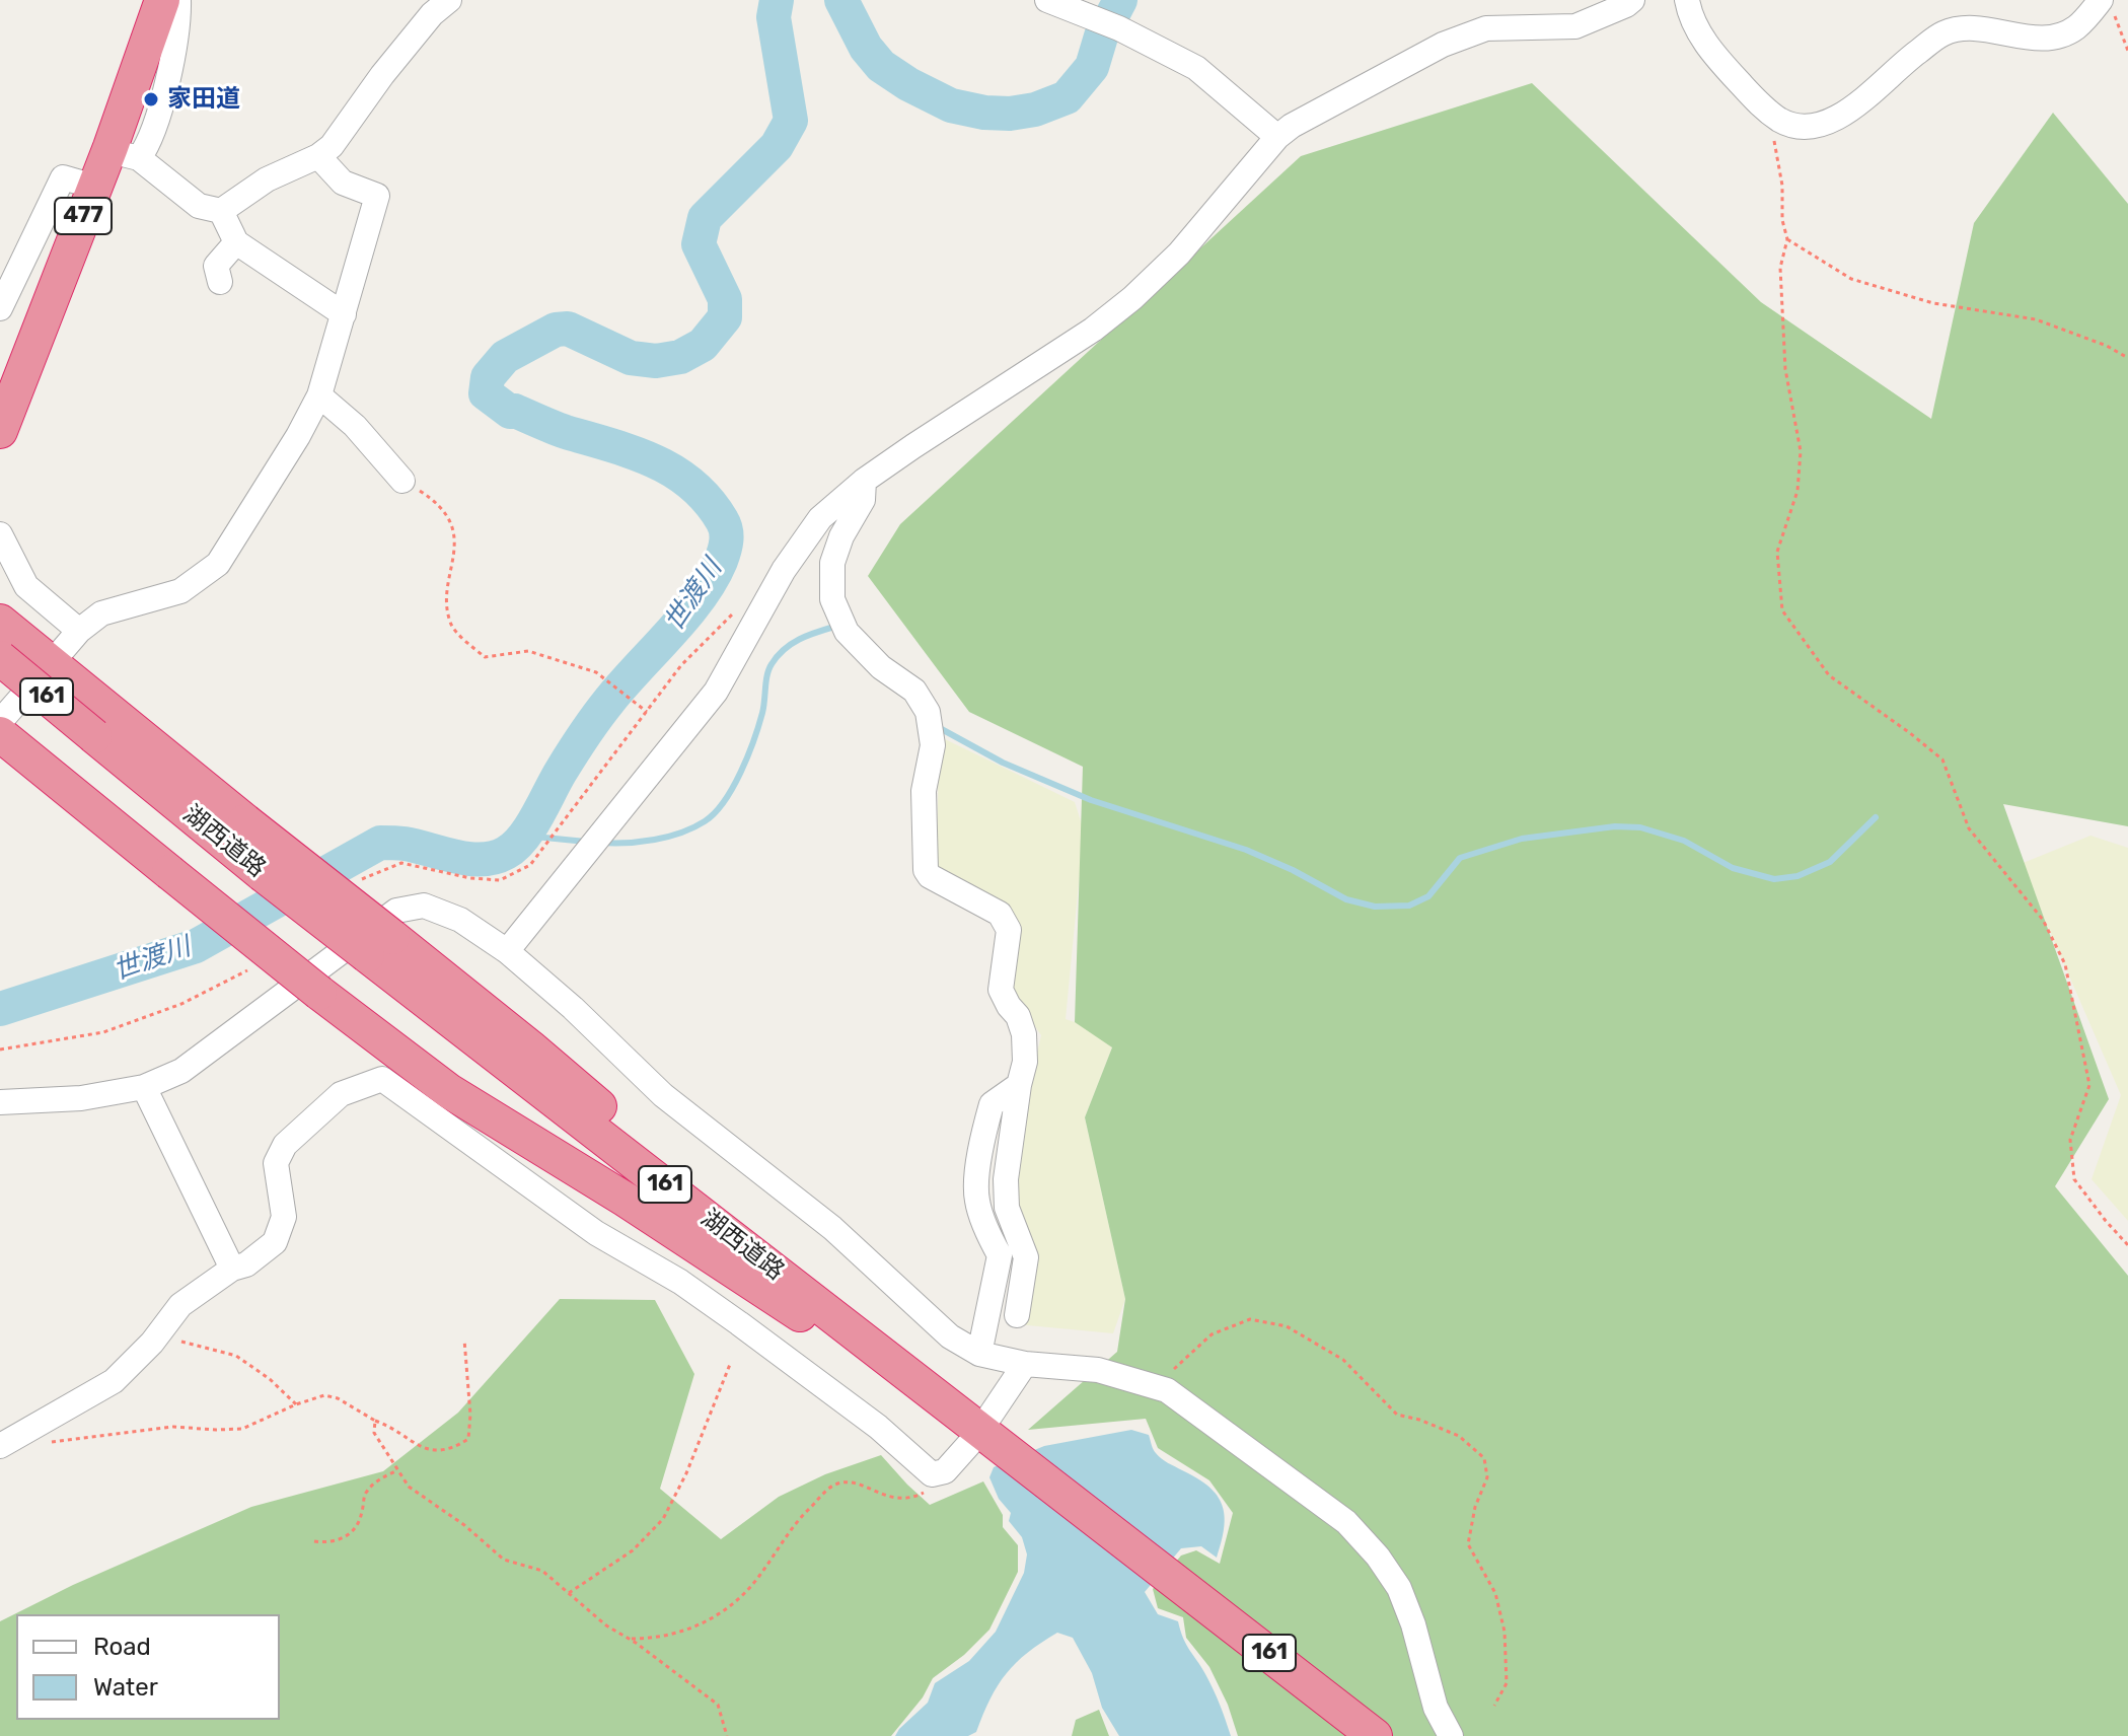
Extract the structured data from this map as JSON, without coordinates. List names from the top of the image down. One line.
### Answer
{"streets":{"highway":["477","161","湖西道路"]},"water":["世渡川"],"places":["家田道"],"legend":["Road","Water"]}
